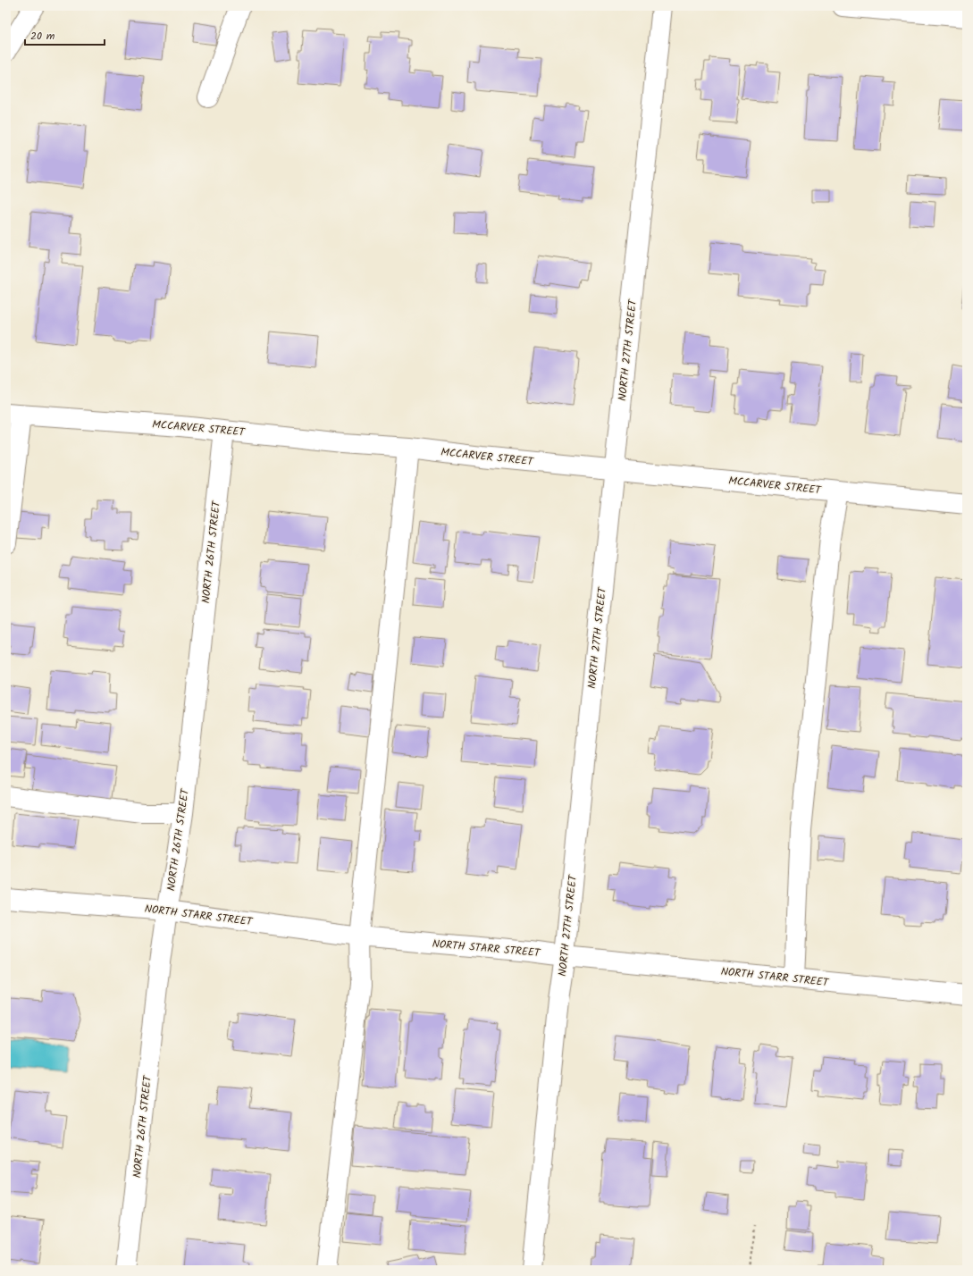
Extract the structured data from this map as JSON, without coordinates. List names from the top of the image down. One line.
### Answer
{"streets":{"street":["NORTH 27TH STREET","MCCARVER STREET","NORTH 26TH STREET","NORTH STARR STREET"]},"crossings":[["NORTH 27TH STREET","MCCARVER STREET"],["NORTH 27TH STREET","NORTH STARR STREET"],["MCCARVER STREET","NORTH 26TH STREET"],["NORTH 26TH STREET","NORTH STARR STREET"]],"scale_bar":"20 m"}
